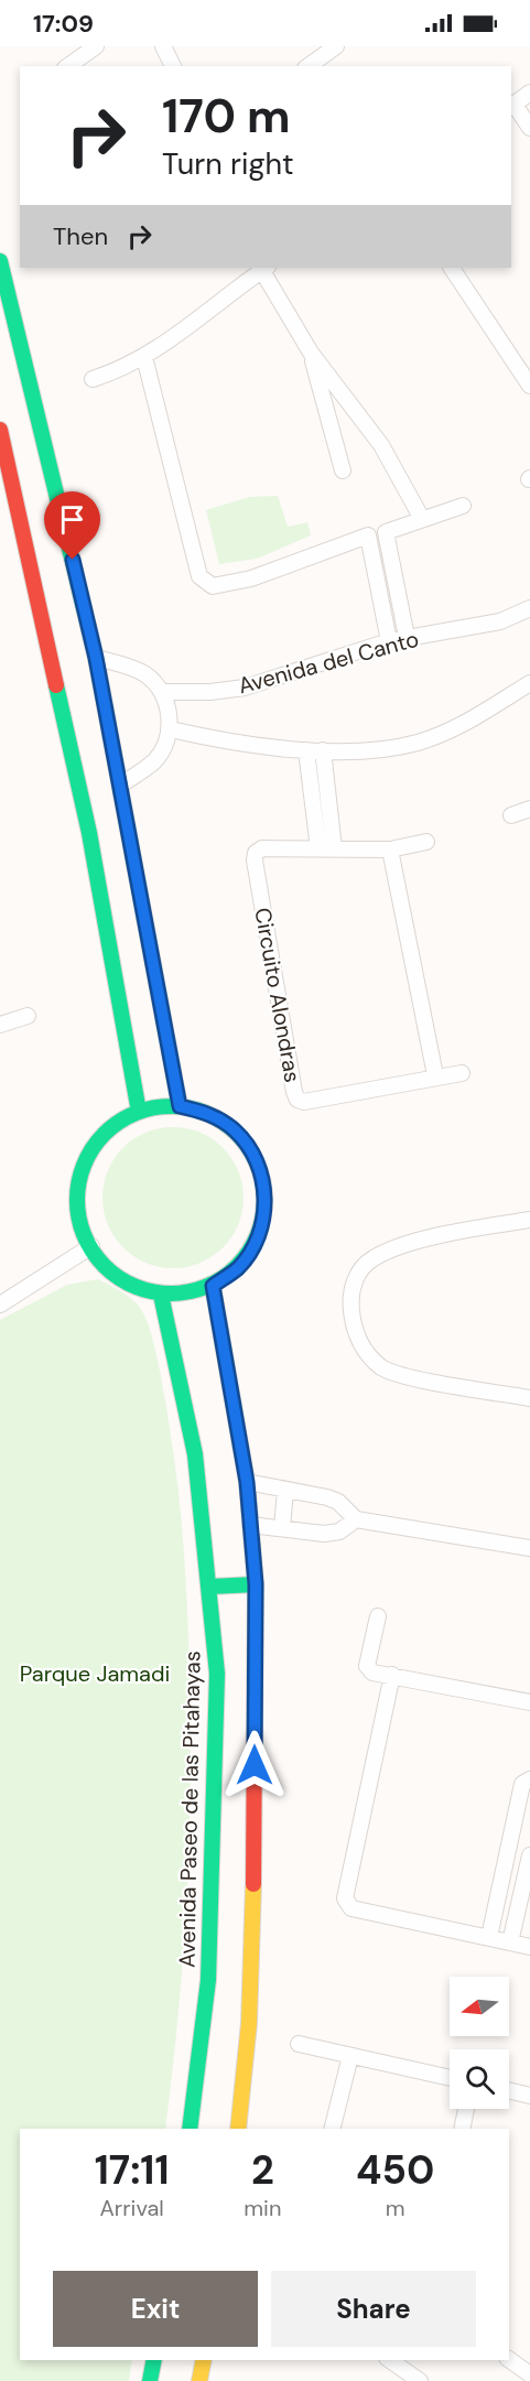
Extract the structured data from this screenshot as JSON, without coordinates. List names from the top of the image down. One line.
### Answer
{"streets":{"street":["Avenida del Canto","Circuito Alondras","Avenida Paseo de las Pitahayas"]},"parks":["Parque Jamadi"],"north":"left","page":{"status":"17:09","turn":["170 m","Turn right"],"then":"Then","eta":["17:11","Arrival","2","min","450","m"],"buttons":["Exit","Share"]}}
